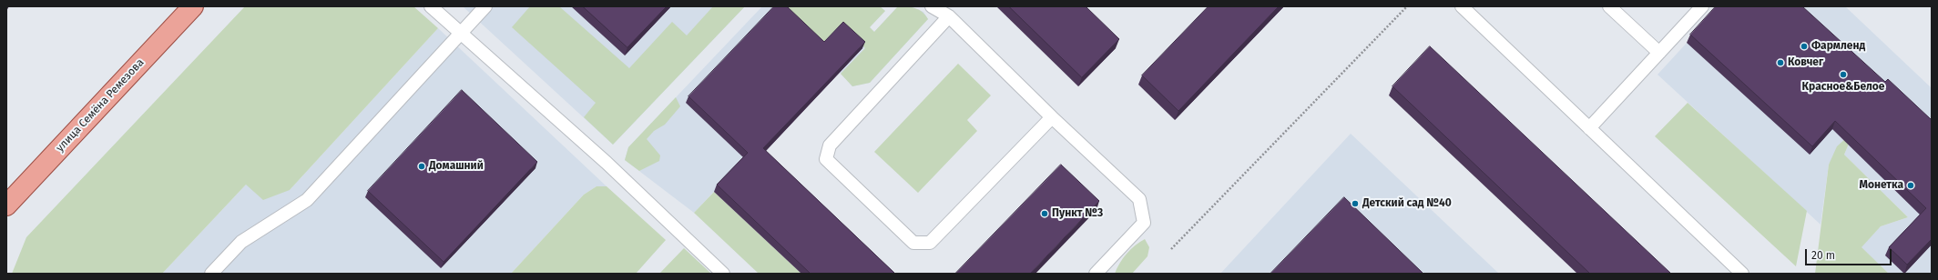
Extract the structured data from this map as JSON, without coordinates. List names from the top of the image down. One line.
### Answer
{"streets":{"main road":["улица Семёна Ремезова"]},"places":["Фармленд","Ковчег","Красное&Белое","Домашний","Монетка","Детский сад №40","Пункт №3"],"scale_bar":"20 m"}
